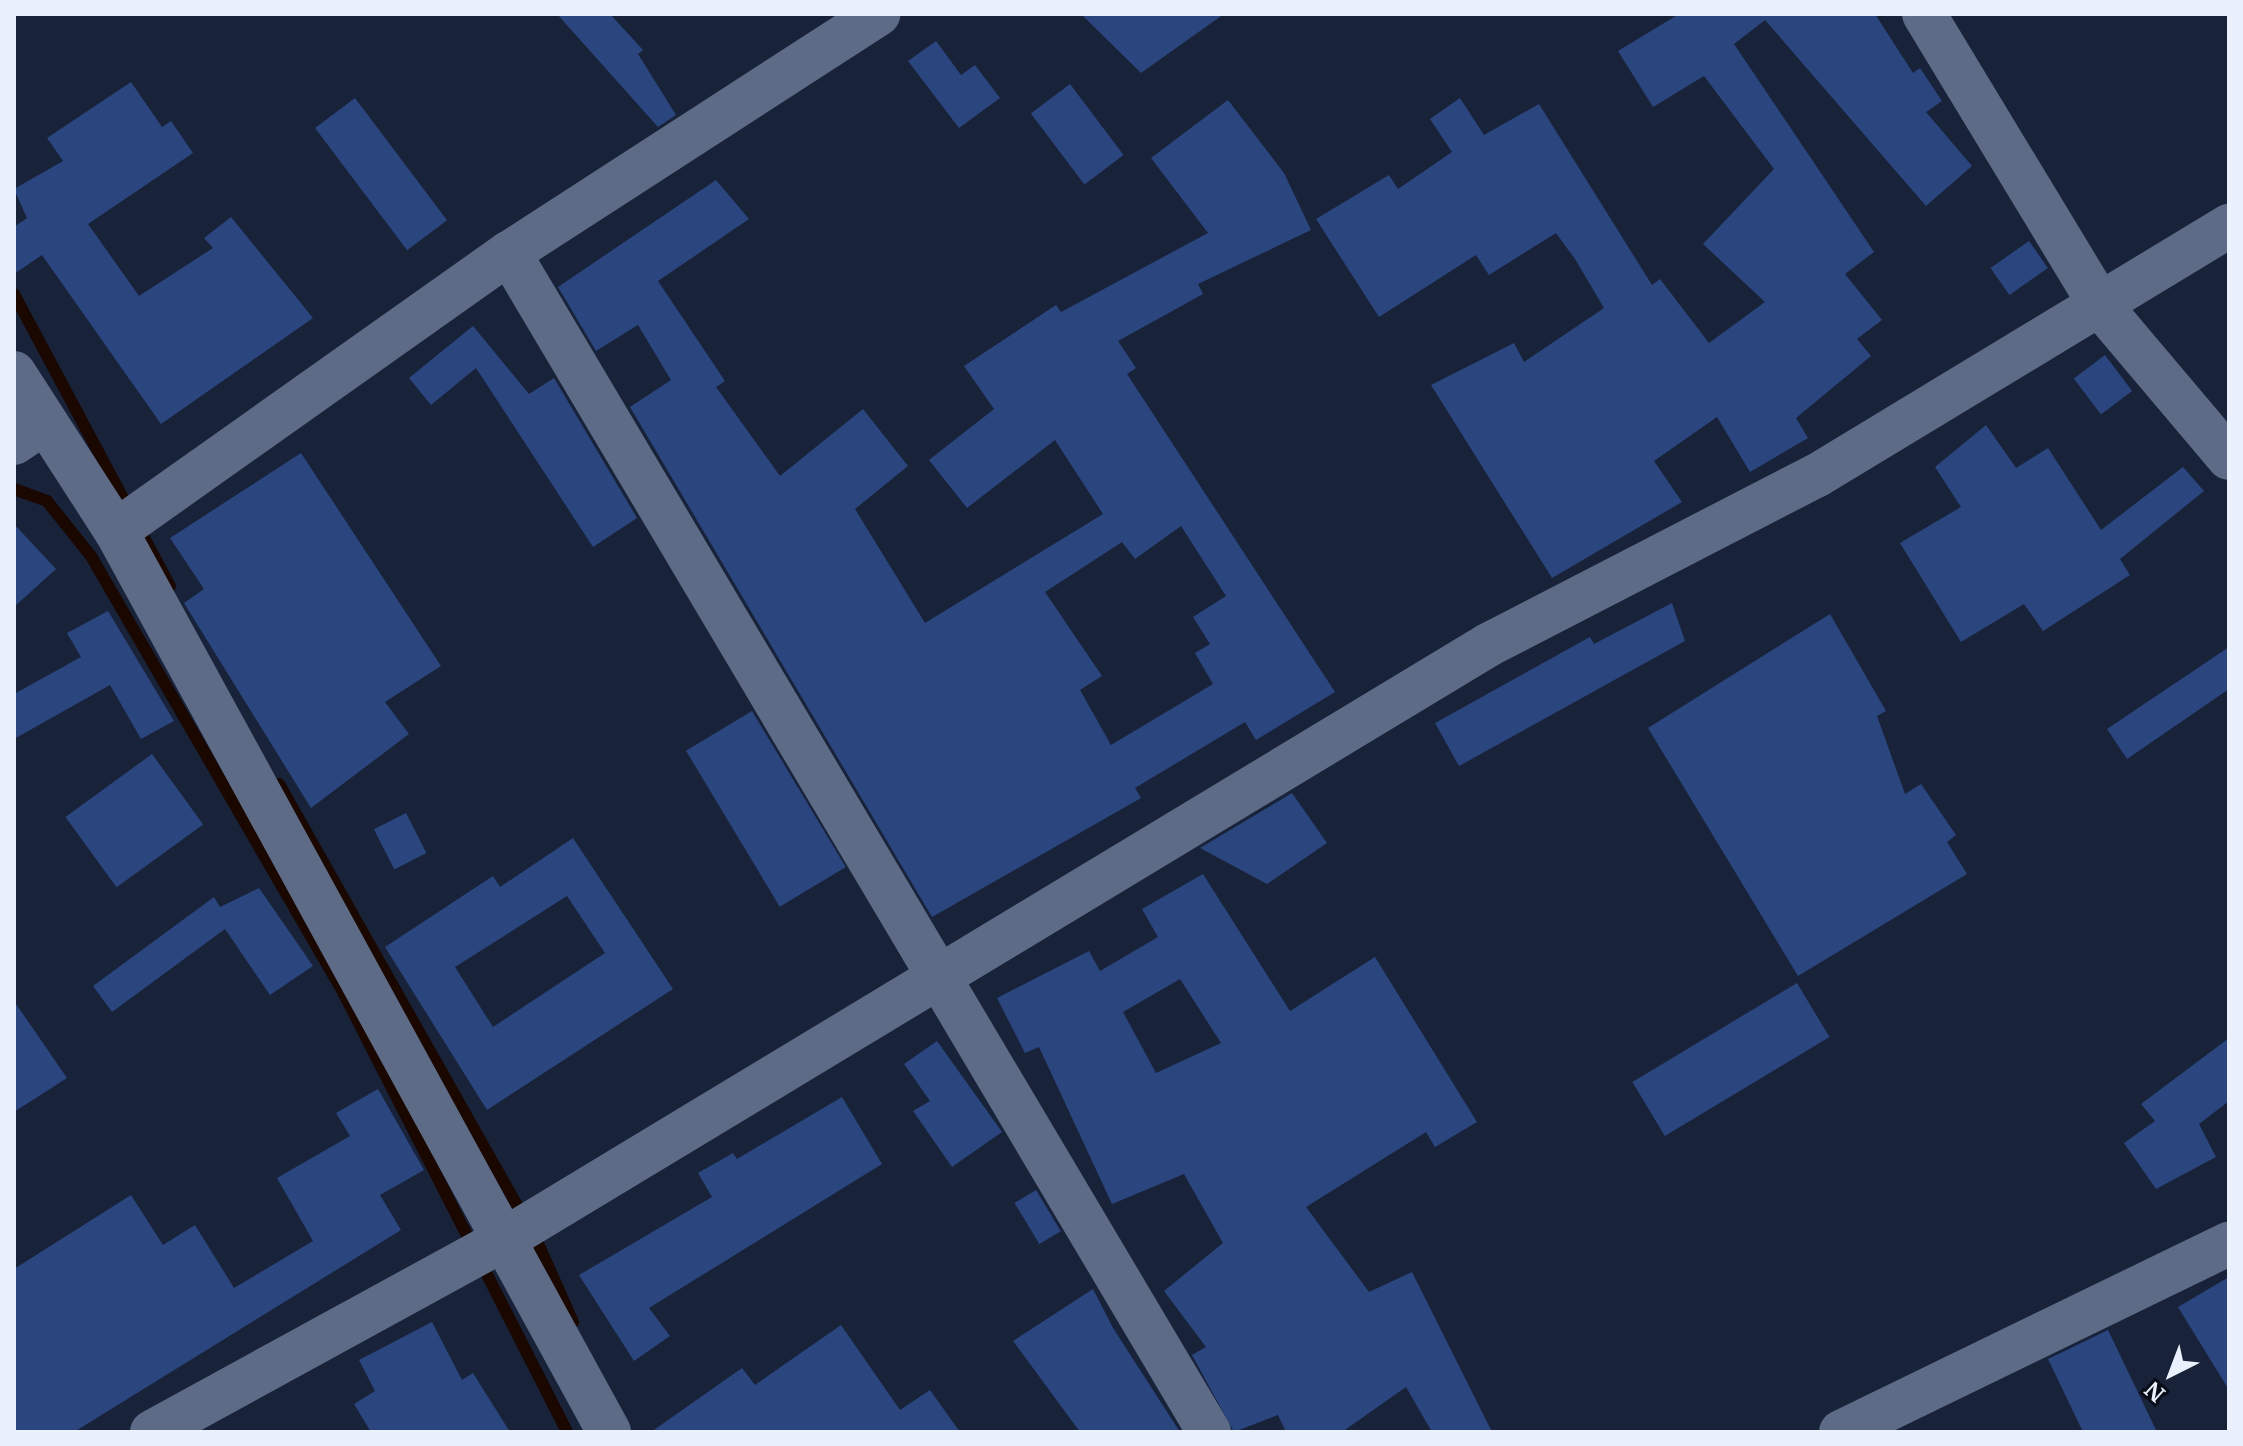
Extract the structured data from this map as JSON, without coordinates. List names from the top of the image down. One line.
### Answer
{"north":"bottom left"}
